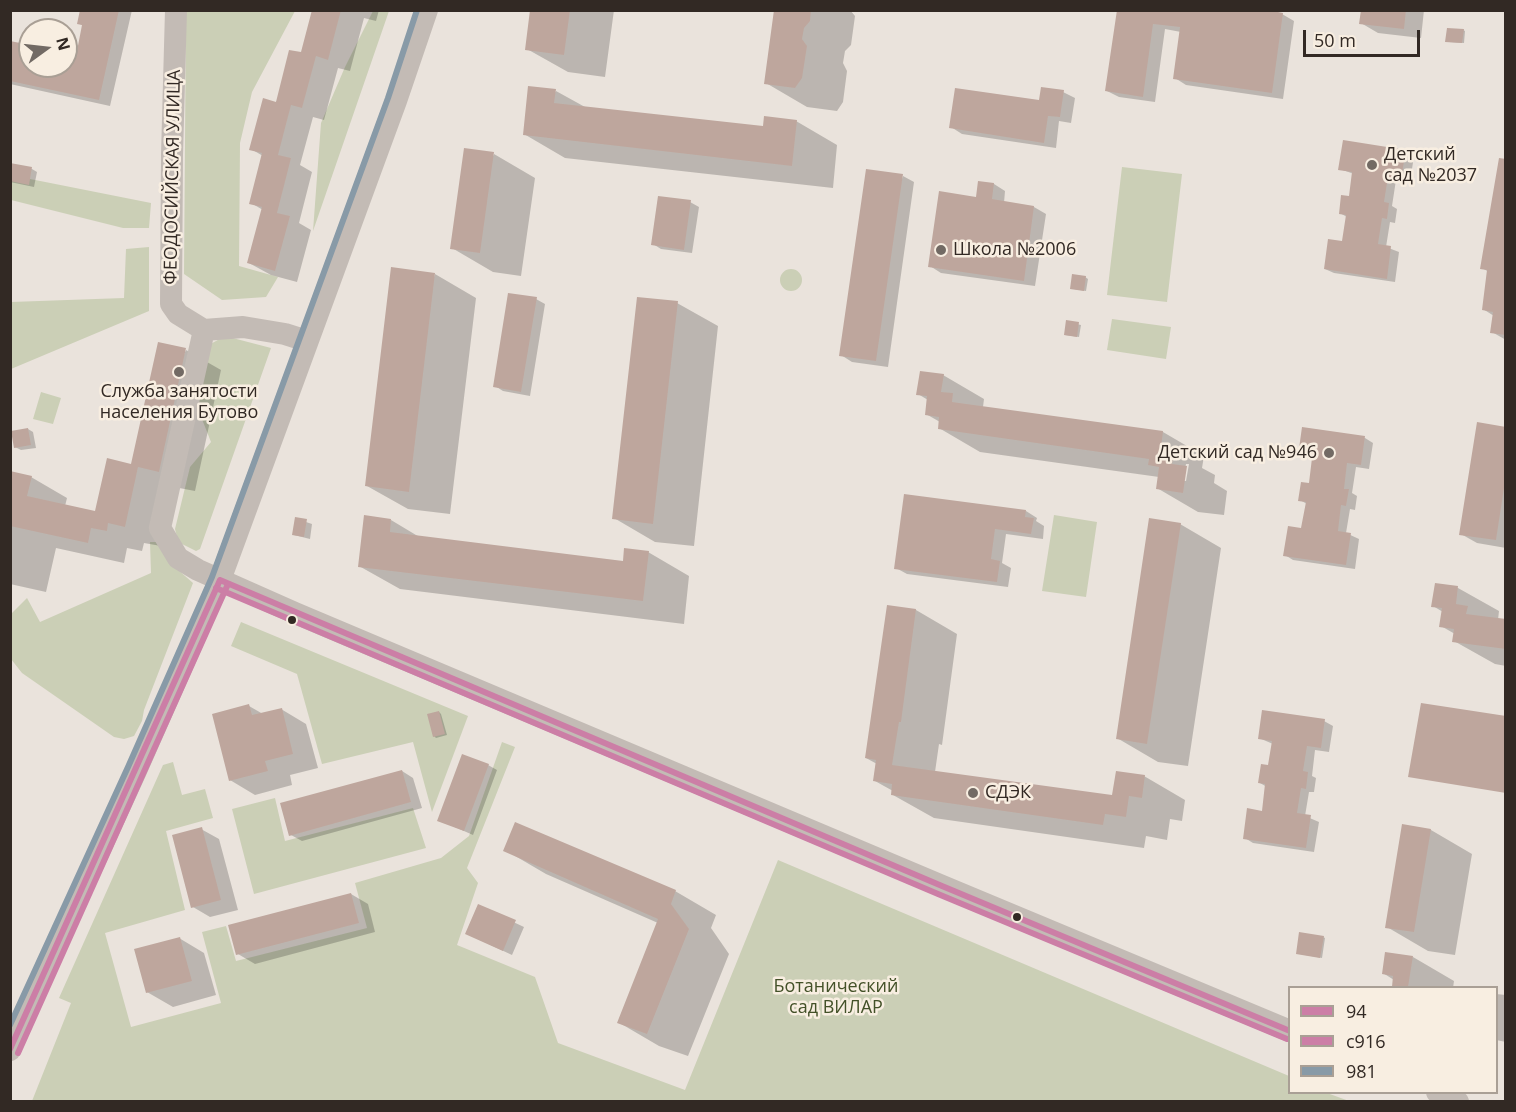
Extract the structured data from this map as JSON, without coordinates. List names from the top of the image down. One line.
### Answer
{"streets":{"street":["ФЕОДОСИЙСКАЯ УЛИЦА"]},"parks":["Ботанический сад ВИЛАР"],"places":["Детский сад №2037","Школа №2006","Служба занятости населения Бутово","Детский сад №946","СДЭК"],"lines":["transit line 981","transit line 94","transit line с916"],"legend":["94","с916","981"],"scale_bar":"50 m","north":"right"}
